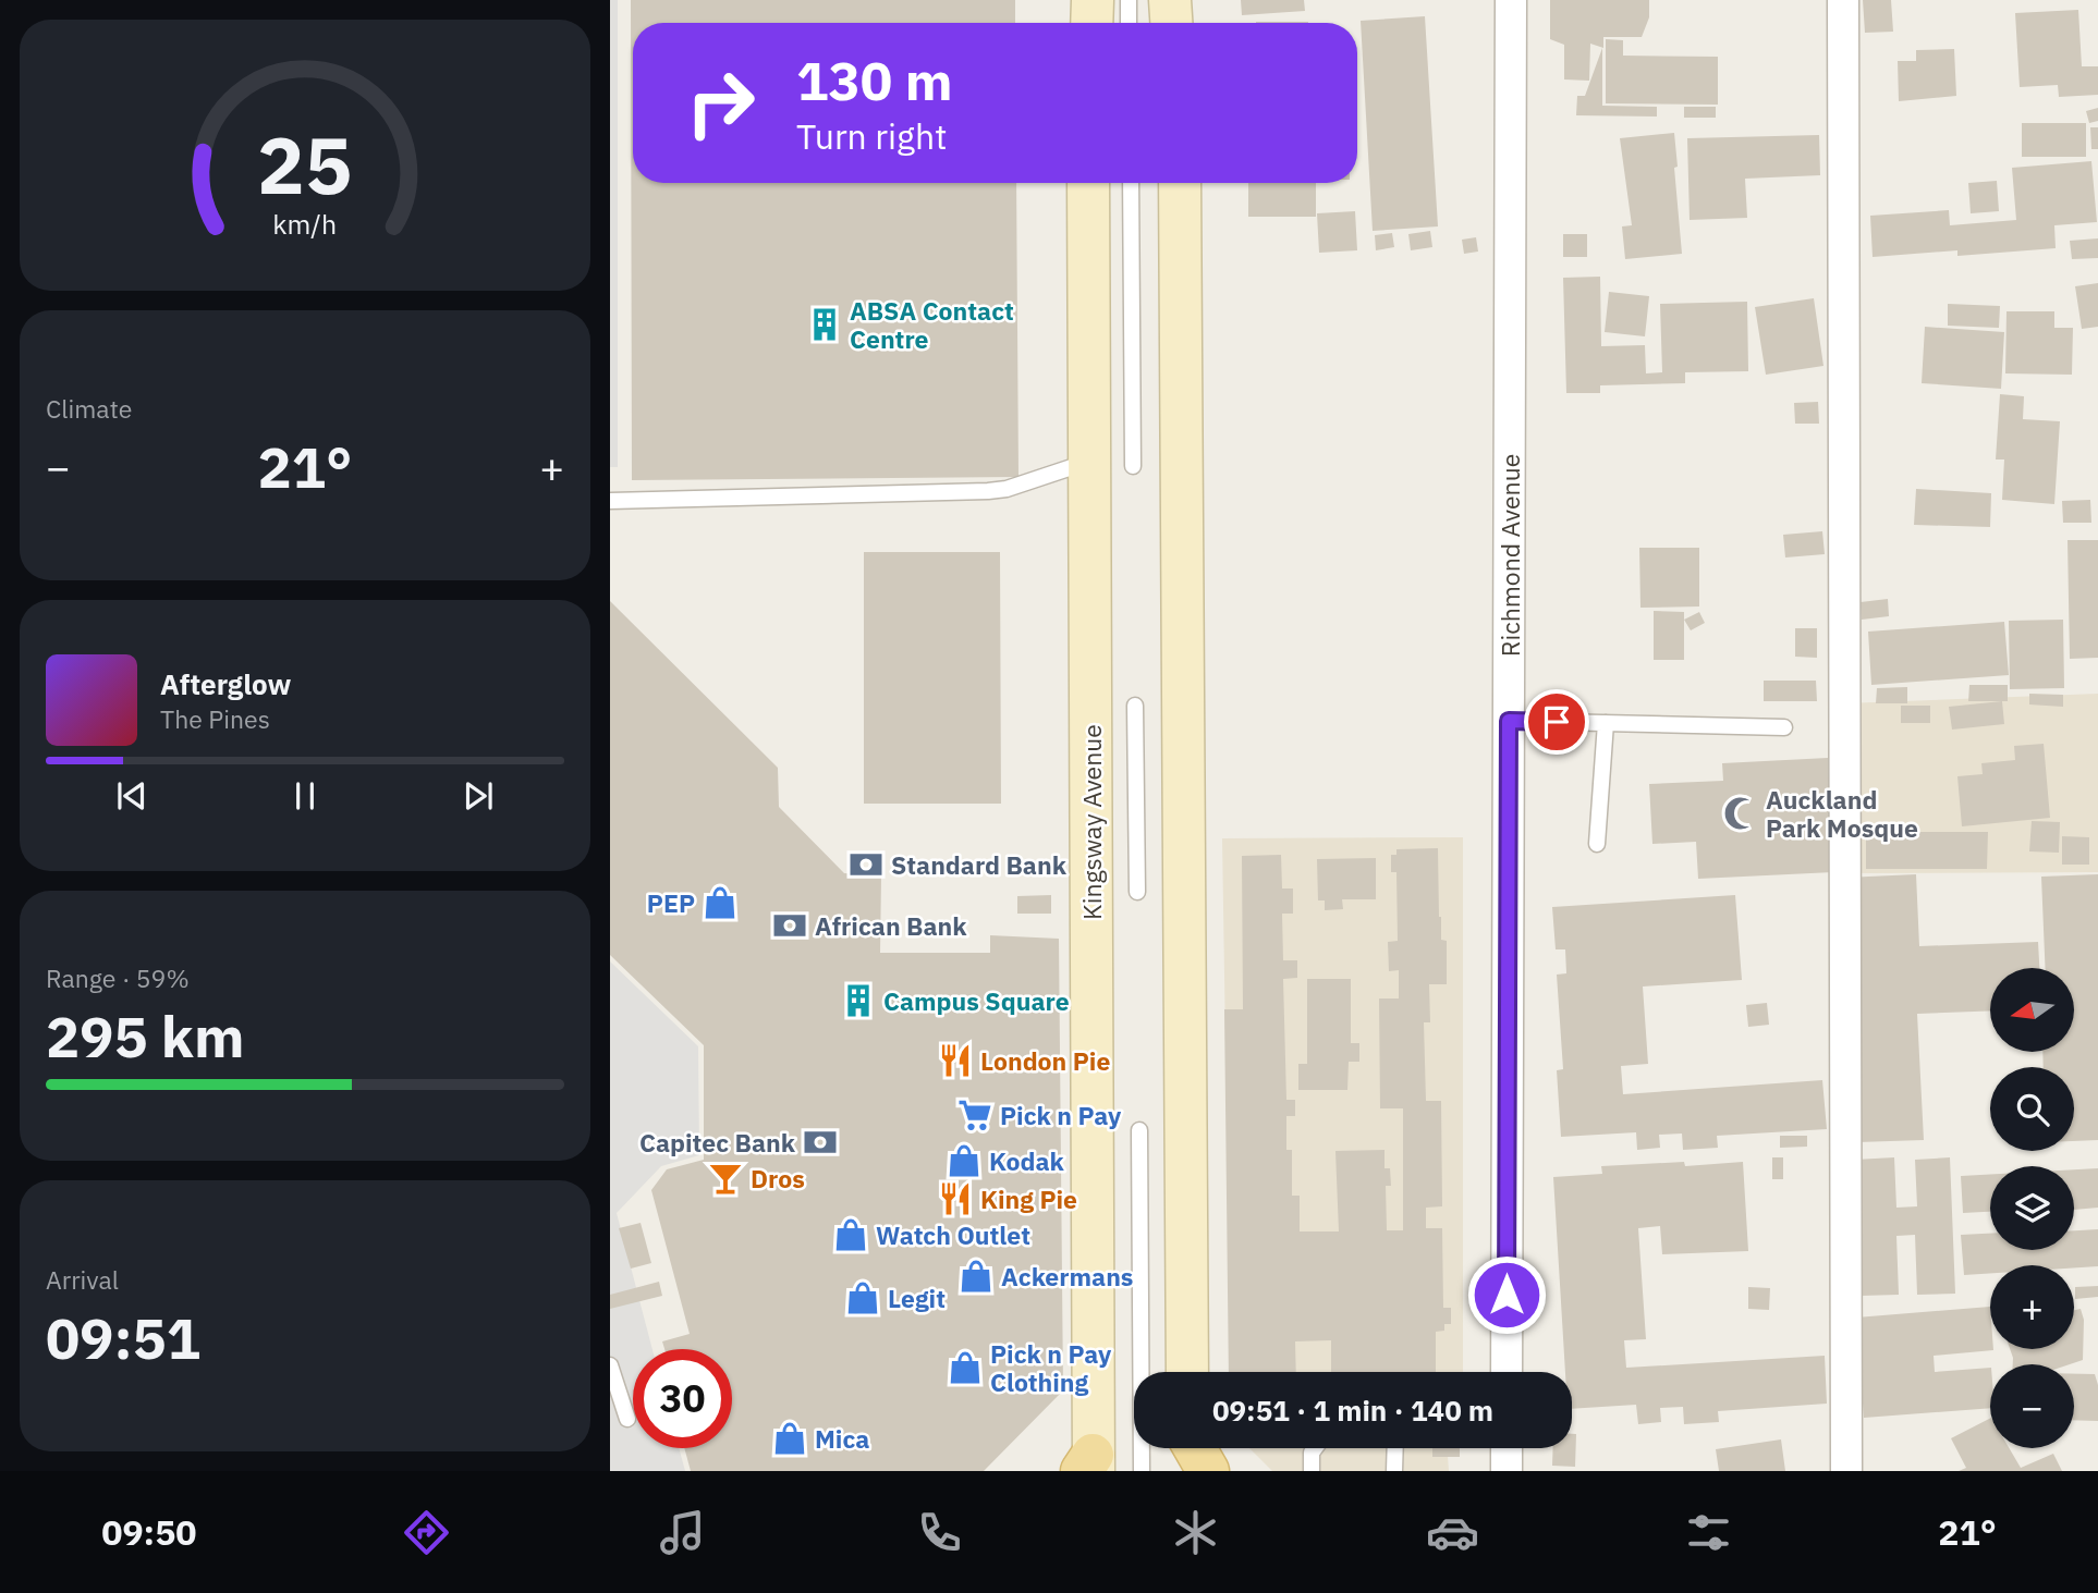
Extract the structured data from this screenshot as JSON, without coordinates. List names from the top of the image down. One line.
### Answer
{"streets":{"main road":["Kingsway Avenue"],"street":["Richmond Avenue"]},"places":{"building":["ABSA Contact Centre","Campus Square"],"mosque":["Auckland Park Mosque"],"bank":["Standard Bank","African Bank","Capitec Bank"],"shop":["PEP","Kodak","Watch Outlet","Ackermans","Legit","Pick n Pay Clothing","Mica"],"restaurant":["London Pie","King Pie"],"supermarket":["Pick n Pay"],"bar":["Dros"]},"north":"left","page":{"turn":["130 m","Turn right"],"tile":["Climate",["Range · 59%","295 km"],["Arrival","09:51"]],"heat":["−","21°","+"],"song":["Afterglow","The Pines"],"map_buttons":["+","−"],"limit":"30","trip":"09:51 · 1 min · 140 m","tabs":["09:50","21°"],"gauge":["25","km/h"]}}
